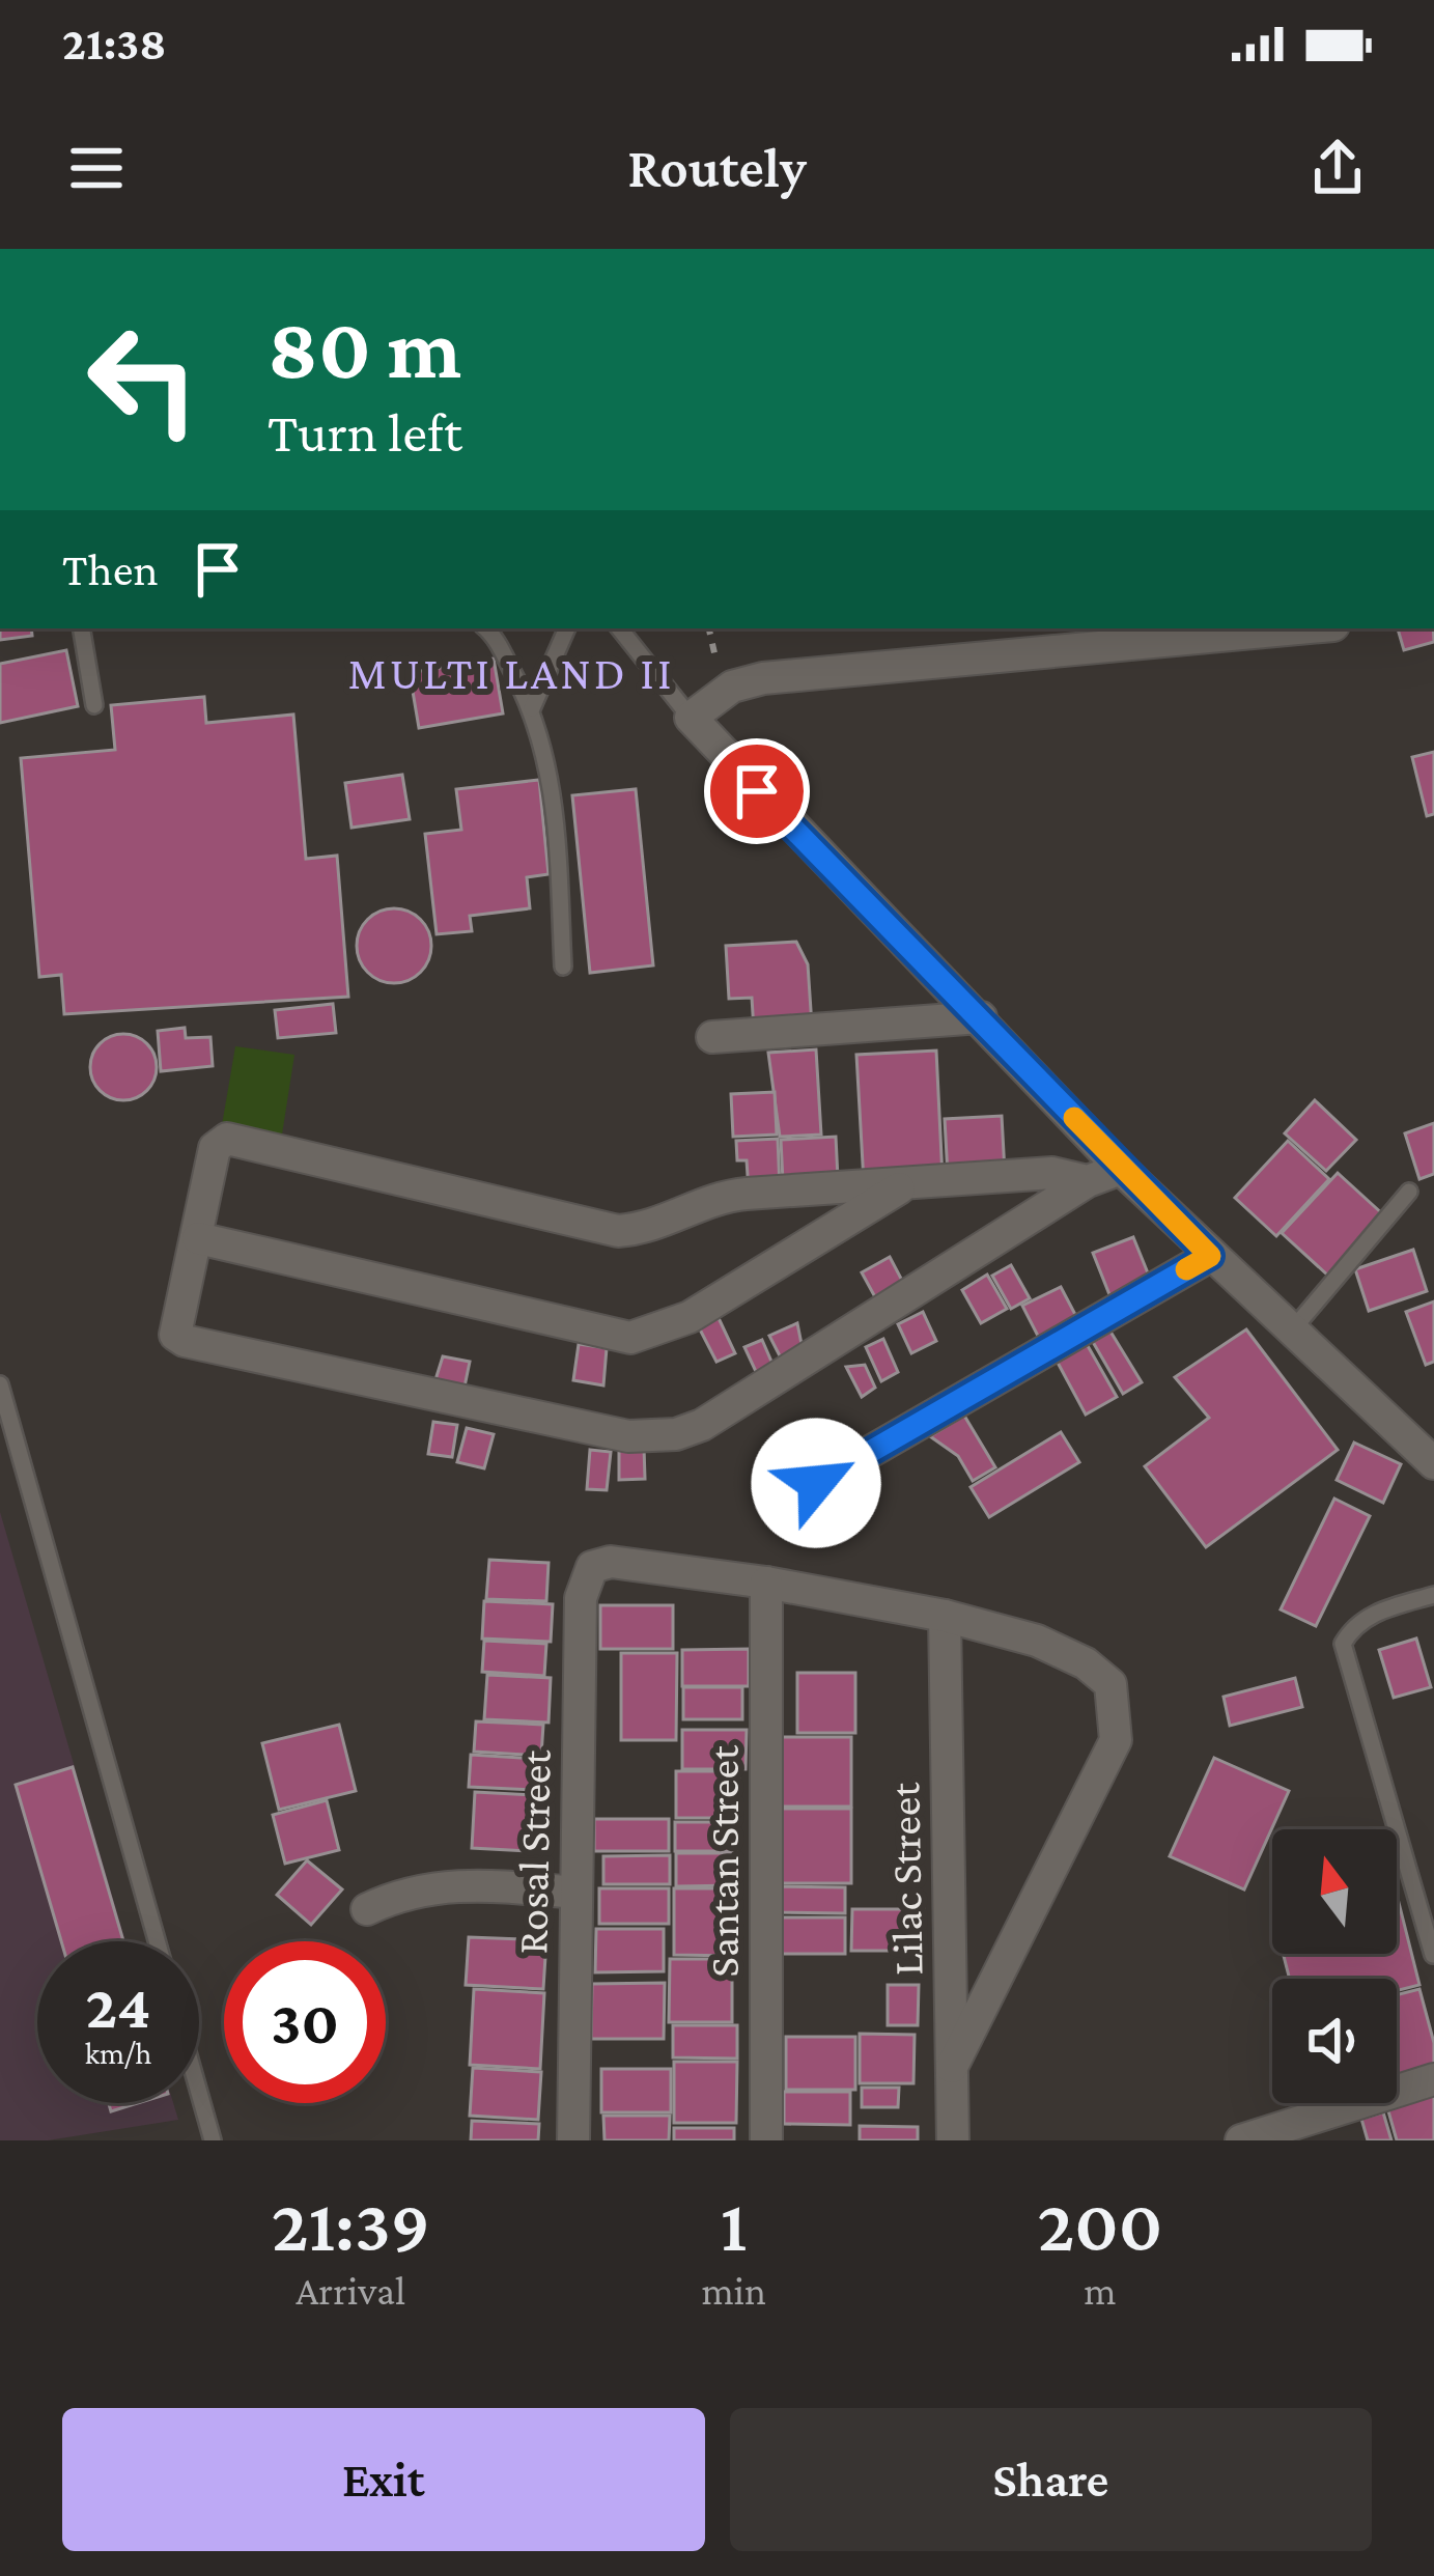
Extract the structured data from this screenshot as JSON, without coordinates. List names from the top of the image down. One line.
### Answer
{"streets":{"street":["Rosal Street","Santan Street","Lilac Street"]},"crossings":[["Rosal Street","Santan Street"]],"districts":["MULTI LAND II"],"north":"top","page":{"status":"21:38","header":"Routely","turn":["80 m","Turn left"],"then":"Then","speed":"24 km/h","limit":"30","eta":["21:39","Arrival","1","min","200","m"],"buttons":["Exit","Share"]}}
